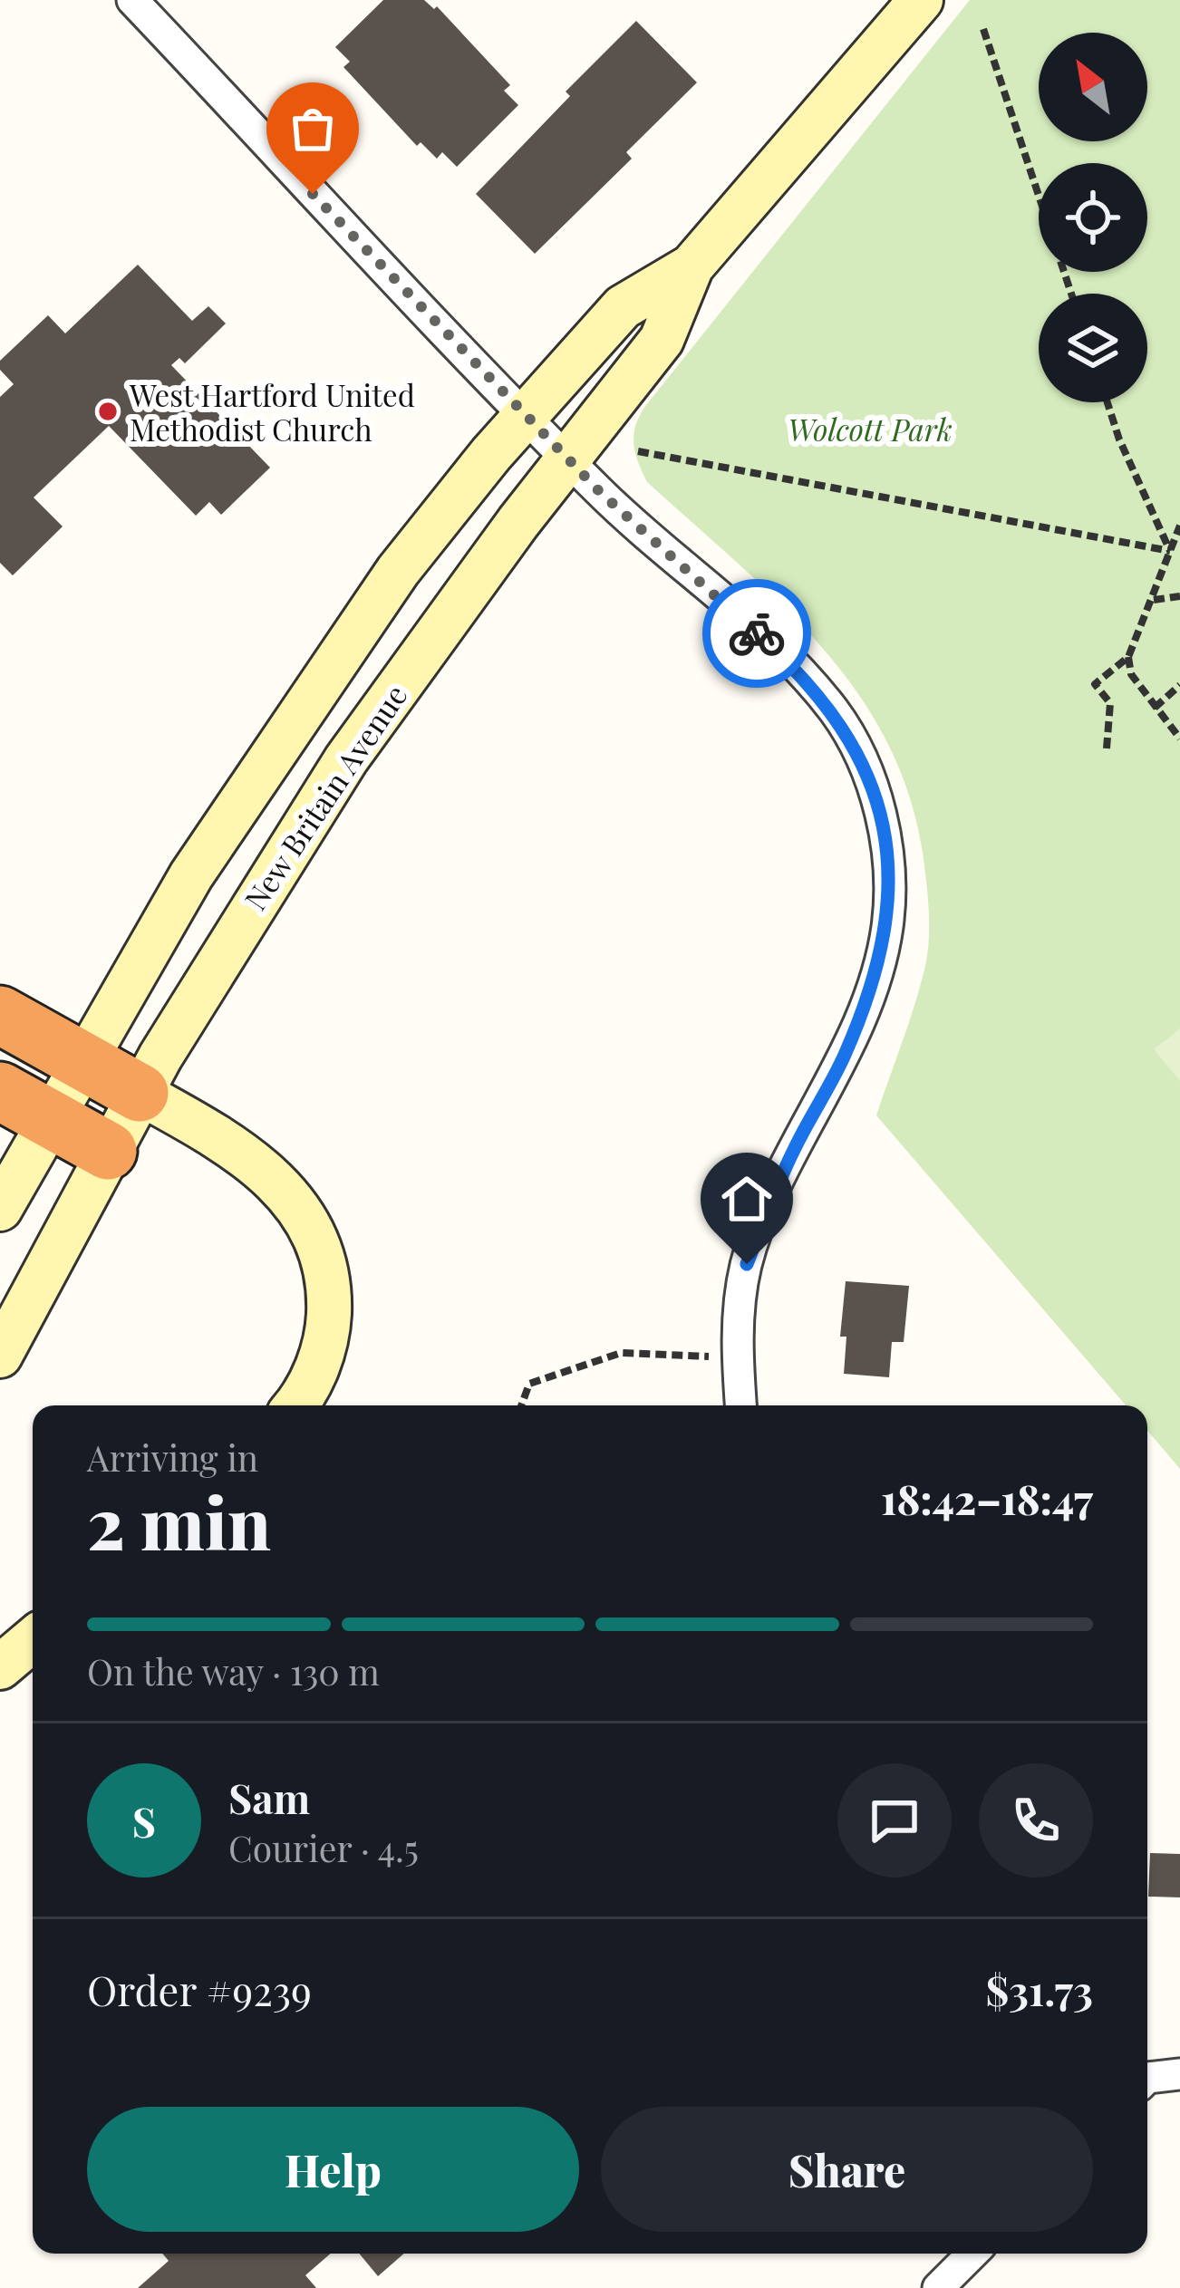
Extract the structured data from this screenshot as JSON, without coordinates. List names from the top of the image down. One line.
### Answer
{"streets":{"main road":["New Britain Avenue"]},"parks":["Wolcott Park"],"places":["West Hartford United Methodist Church"],"north":"top left","page":{"heading":["2 min","Arriving in","18:42–18:47"],"panel":["Sam","Courier · 4.5","Order #9239","$31.73"],"bar":"On the way · 130 m","round":"S","buttons":["Help","Share"]}}
